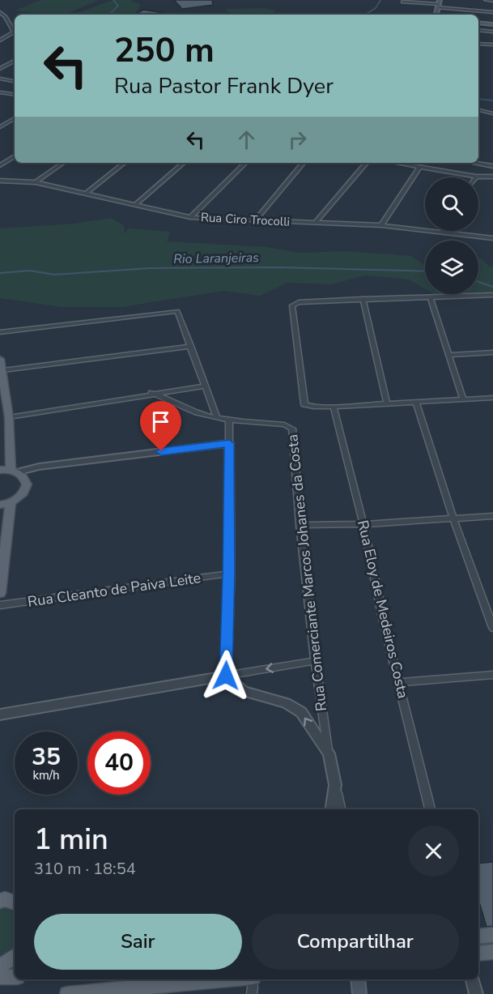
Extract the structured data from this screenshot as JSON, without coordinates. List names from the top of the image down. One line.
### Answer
{"streets":{"street":["Rua Ciro Trocolli","Rua Comerciante Marcos Johanes da Costa","Rua Cleanto de Paiva Leite","Rua Eloy de Medeiros Costa"]},"water":["Rio Laranjeiras"],"page":{"turn":["250 m","Rua Pastor Frank Dyer"],"speed":"35 km/h","limit":"40","heading":["1 min","310 m · 18:54"],"buttons":["Sair","Compartilhar"]}}
